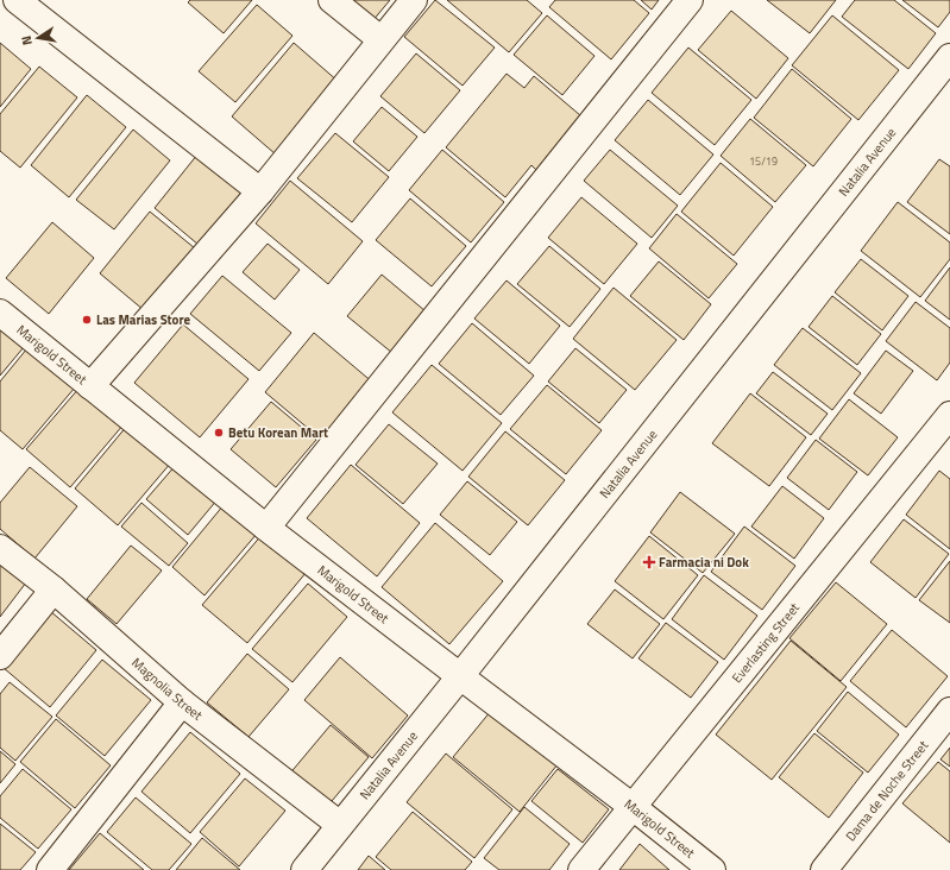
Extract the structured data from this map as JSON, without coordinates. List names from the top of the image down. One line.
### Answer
{"streets":{"street":["Natalia Avenue","Marigold Street","Everlasting Street","Magnolia Street","Dama de Noche Street"]},"crossings":[["Natalia Avenue","Marigold Street"],["Natalia Avenue","Magnolia Street"],["Marigold Street","Everlasting Street"]],"places":{"other":["Las Marias Store","Betu Korean Mart"],"health":["Farmacia ni Dok"]},"house_numbers":["15/19"],"north":"left"}
